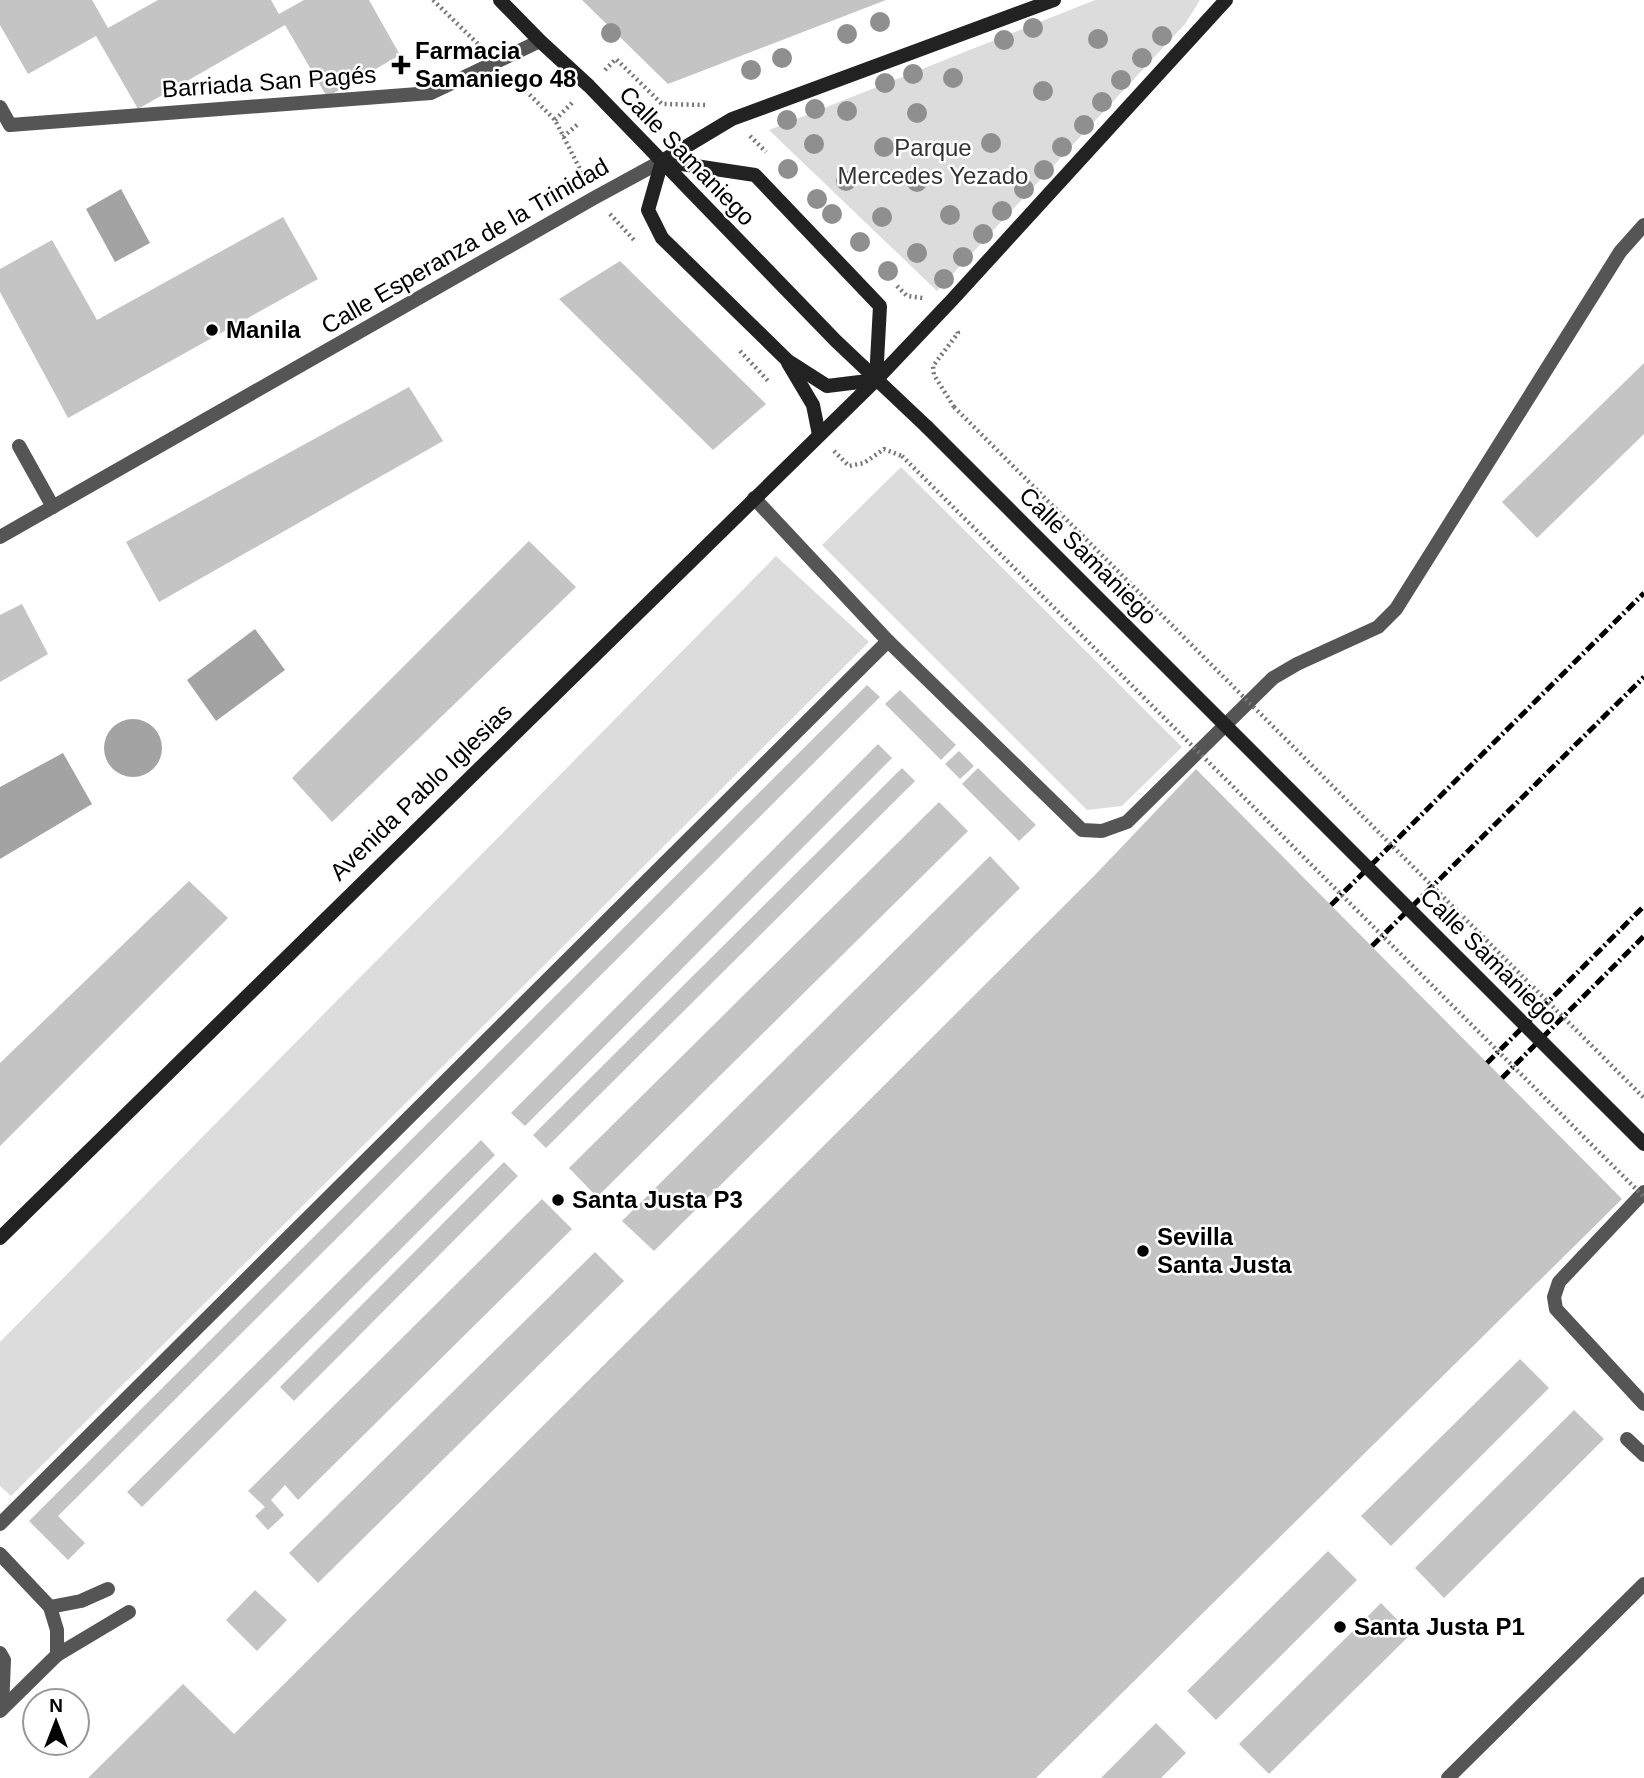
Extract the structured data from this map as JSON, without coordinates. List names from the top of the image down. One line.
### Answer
{"streets":{"main road":["Calle Samaniego","Avenida Pablo Iglesias"],"street":["Barriada San Pagés","Calle Esperanza de la Trinidad"]},"crossings":[["Barriada San Pagés","Calle Samaniego"],["Calle Samaniego","Calle Esperanza de la Trinidad"],["Calle Samaniego","Avenida Pablo Iglesias"]],"parks":["Parque Mercedes Yezado"],"places":{"health":["Farmacia Samaniego 48"],"other":["Manila","Santa Justa P3","Sevilla Santa Justa","Santa Justa P1"]},"north":"top"}
